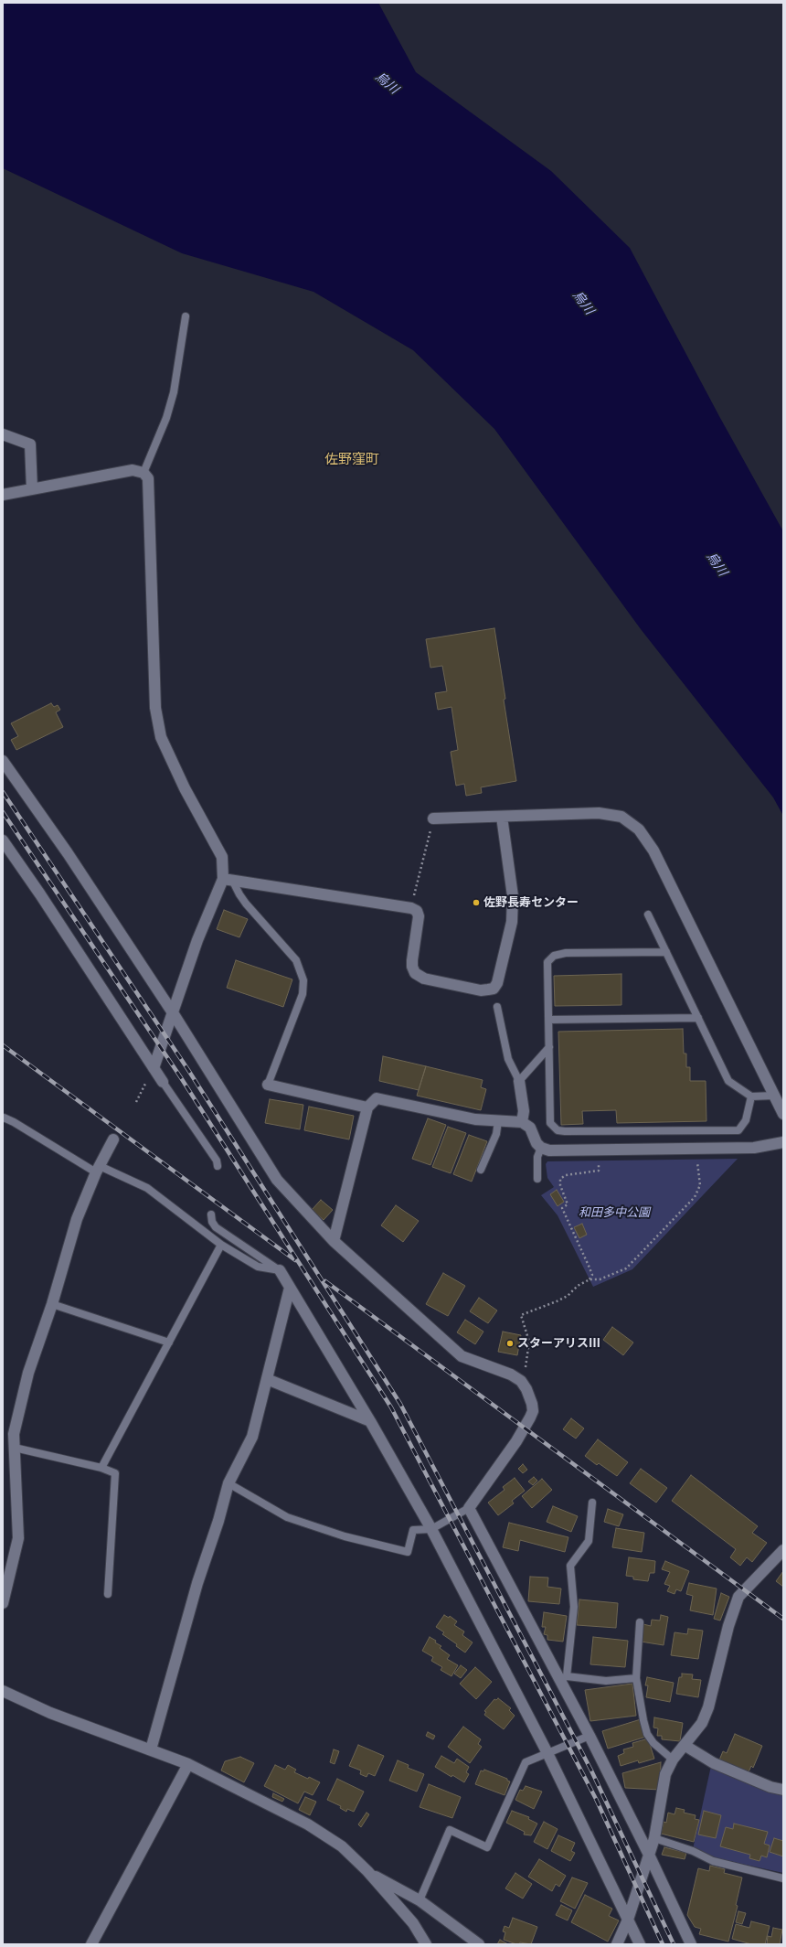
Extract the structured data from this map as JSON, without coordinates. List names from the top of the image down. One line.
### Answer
{"districts":["佐野窪町"],"water":["烏川"],"parks":["和田多中公園"],"places":["佐野長寿センター","スターアリスⅢ"]}
